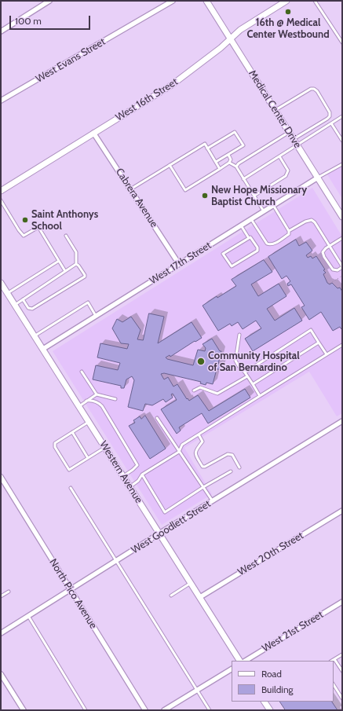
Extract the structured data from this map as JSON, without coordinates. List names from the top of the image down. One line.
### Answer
{"streets":{"street":["West Evans Street","West 16th Street","Medical Center Drive","Cabrera Avenue","West 17th Street","Western Avenue","West Goodlett Street","West 20th Street","North Pico Avenue","West 21st Street"]},"crossings":[["West 16th Street","Medical Center Drive"],["West 16th Street","Cabrera Avenue"],["Medical Center Drive","West 17th Street"],["Cabrera Avenue","West 17th Street"],["West 17th Street","Western Avenue"],["Western Avenue","West Goodlett Street"],["Western Avenue","West 20th Street"],["West Goodlett Street","North Pico Avenue"]],"places":["16th @ Medical Center Westbound","New Hope Missionary Baptist Church","Saint Anthonys School","Community Hospital of San Bernardino"],"legend":["Road","Building"],"scale_bar":"100 m"}
